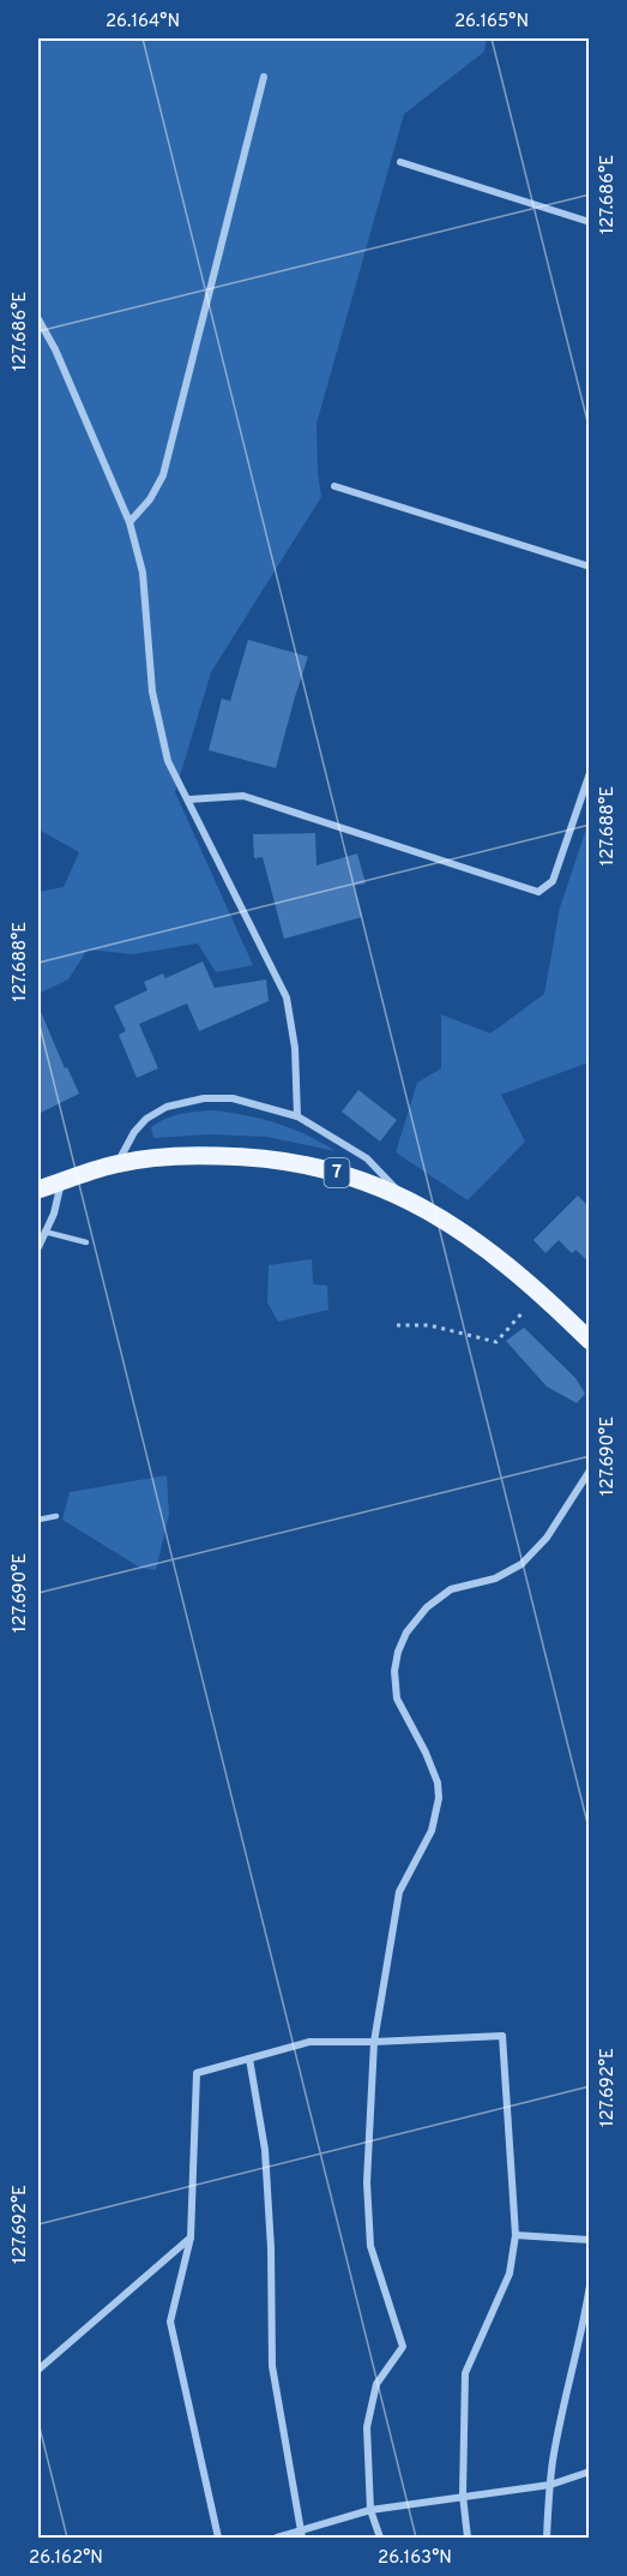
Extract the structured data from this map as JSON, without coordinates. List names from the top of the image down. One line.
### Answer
{"streets":{"main road":["7"]},"coordinates":["26.164°N","26.165°N","127.686°E","127.688°E","127.690°E","127.692°E","26.162°N","26.163°N"]}
